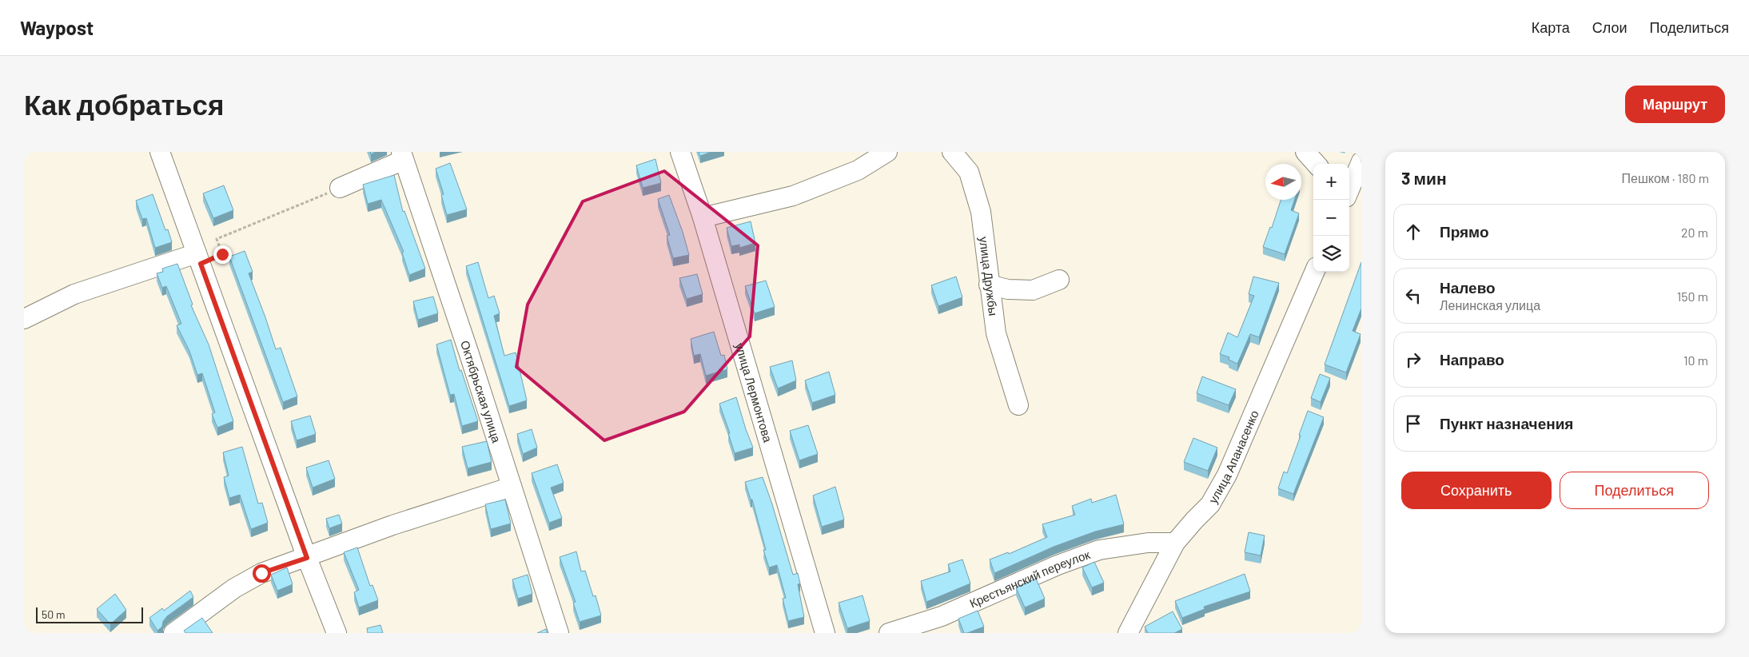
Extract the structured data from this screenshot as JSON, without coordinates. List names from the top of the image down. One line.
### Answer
{"streets":{"street":["улица Дружбы","Октябрьская улица","улица Лермонтова","улица Апанасенко","Крестьянский переулок"]},"crossings":[["улица Апанасенко","Крестьянский переулок"]],"scale_bar":"50 m","north":"left","page":{"header":"Waypost","nav":["Карта","Слои","Поделиться"],"buttons":["Маршрут",["Сохранить","Поделиться"]],"title":"Как добраться","heading":["3 мин","Пешком · 180 m"],"map_buttons":["+","−"],"list":[["Прямо","20 m"],["Налево","Ленинская улица","150 m"],["Направо","10 m"],"Пункт назначения"],"scale":"50 m"}}
